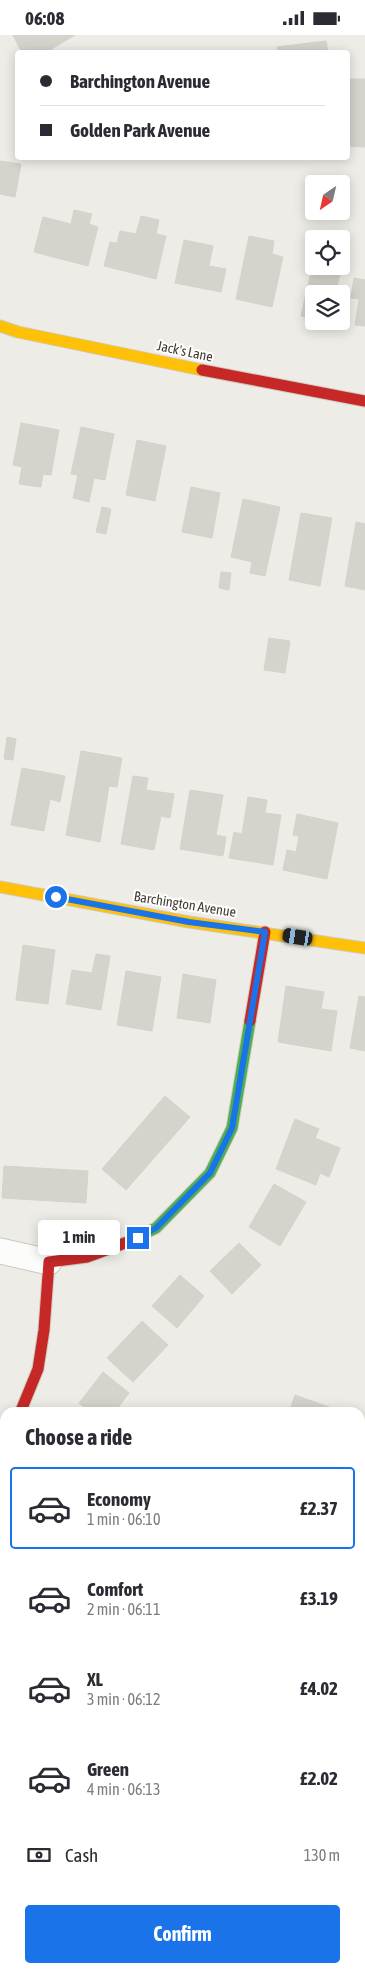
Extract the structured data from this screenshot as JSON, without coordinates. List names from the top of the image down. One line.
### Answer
{"streets":{"street":["Jack's Lane","Barchington Avenue"]},"north":"bottom left","page":{"status":"06:08","banner":["Barchington Avenue","Golden Park Avenue"],"bubble":"1 min","heading":"Choose a ride","list":[{"name":"Economy","note":"1 min · 06:10","value":"£2.37"},{"name":"Comfort","note":"2 min · 06:11","value":"£3.19"},{"name":"XL","note":"3 min · 06:12","value":"£4.02"},{"name":"Green","note":"4 min · 06:13","value":"£2.02"}],"pay":["Cash","130 m"],"buttons":"Confirm"}}
